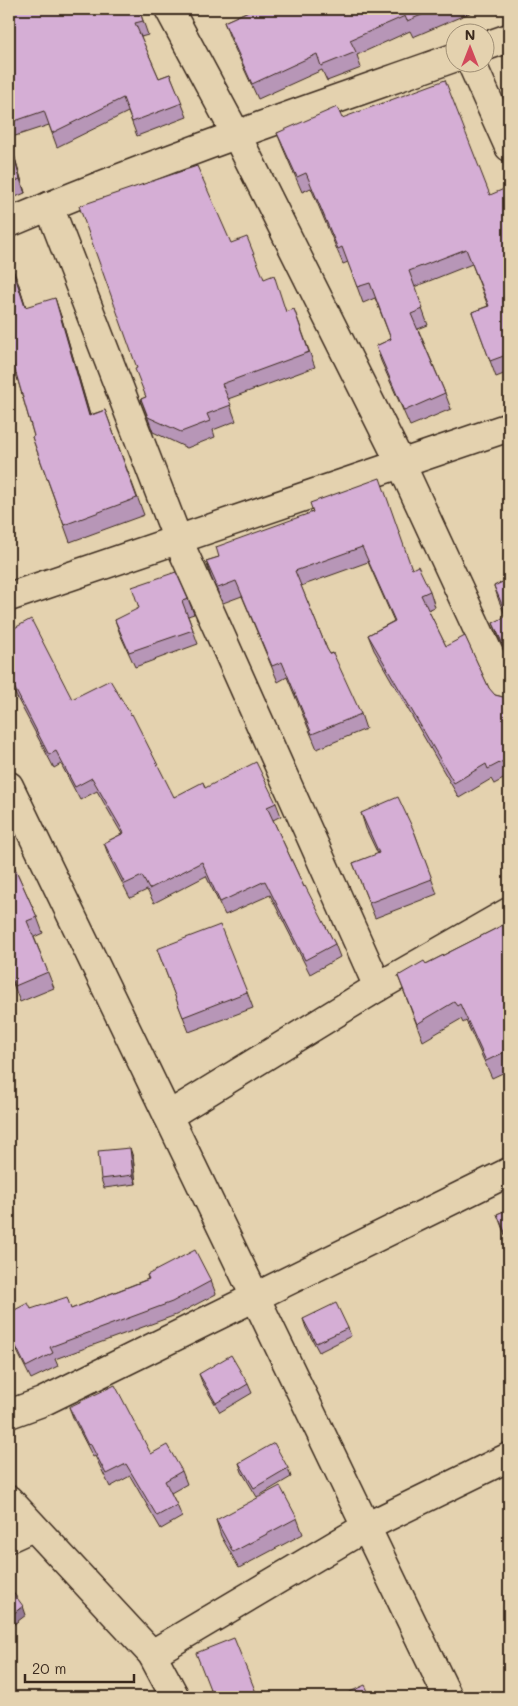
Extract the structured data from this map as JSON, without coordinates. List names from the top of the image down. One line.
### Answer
{"scale_bar":"20 m","north":"top"}
